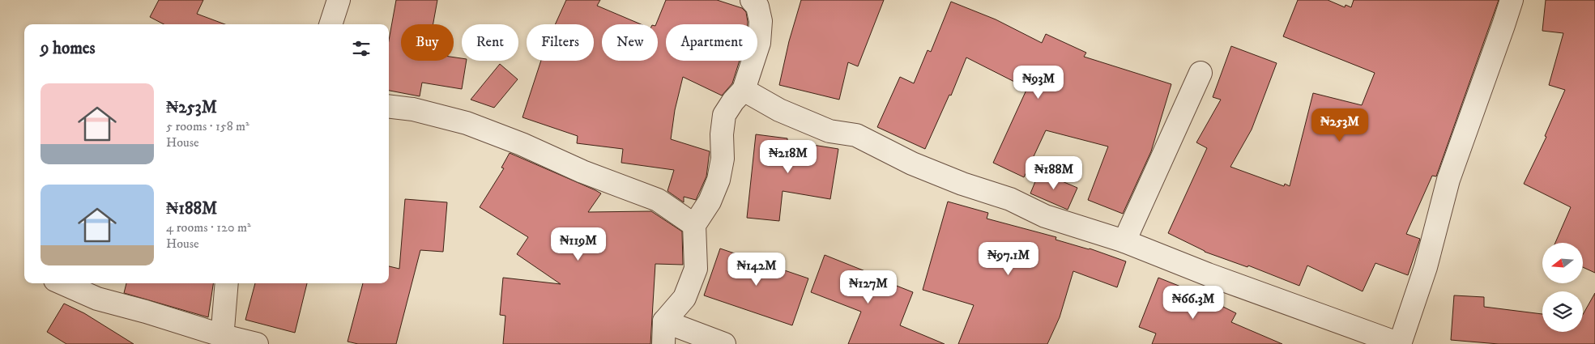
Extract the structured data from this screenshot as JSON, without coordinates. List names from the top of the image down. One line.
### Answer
{"north":"left","page":{"chip":["Buy","Rent","Filters","New","Apartment"],"heading":"9 homes","price":["₦93M","₦253M","₦218M","₦188M","₦119M","₦97.1M","₦142M","₦127M","₦66.3M"],"list":[{"name":"₦253M","note":"5 rooms · 158 m² · House"},{"name":"₦188M","note":"4 rooms · 120 m² · House"}]}}
